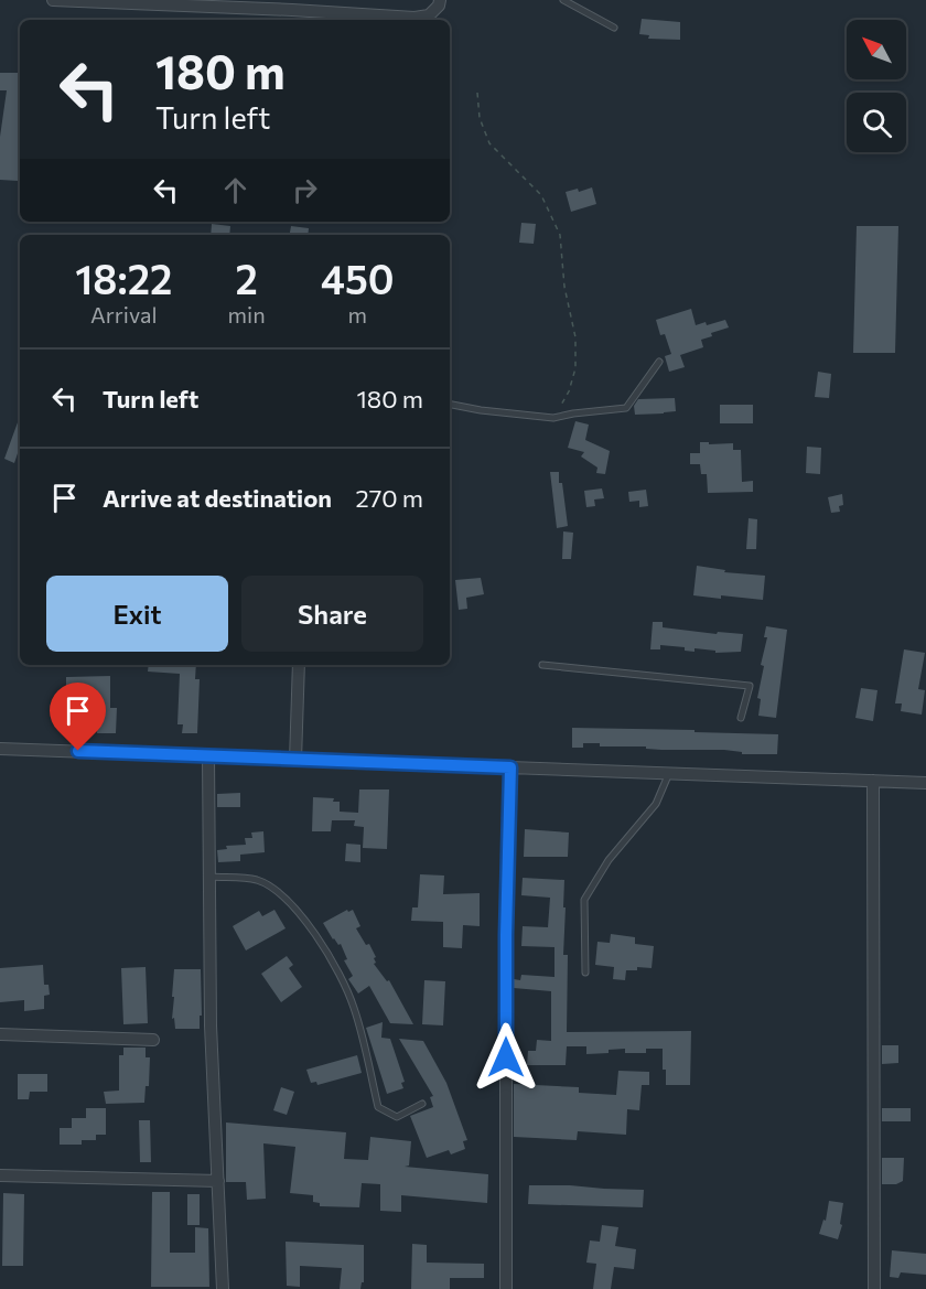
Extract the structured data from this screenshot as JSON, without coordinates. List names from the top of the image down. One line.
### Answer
{"north":"top left","page":{"turn":["180 m","Turn left"],"eta":["18:22","Arrival","2","min","450","m"],"list":[{"name":"Turn left","value":"180 m"},{"name":"Arrive at destination","value":"270 m"}],"buttons":["Exit","Share"]}}
